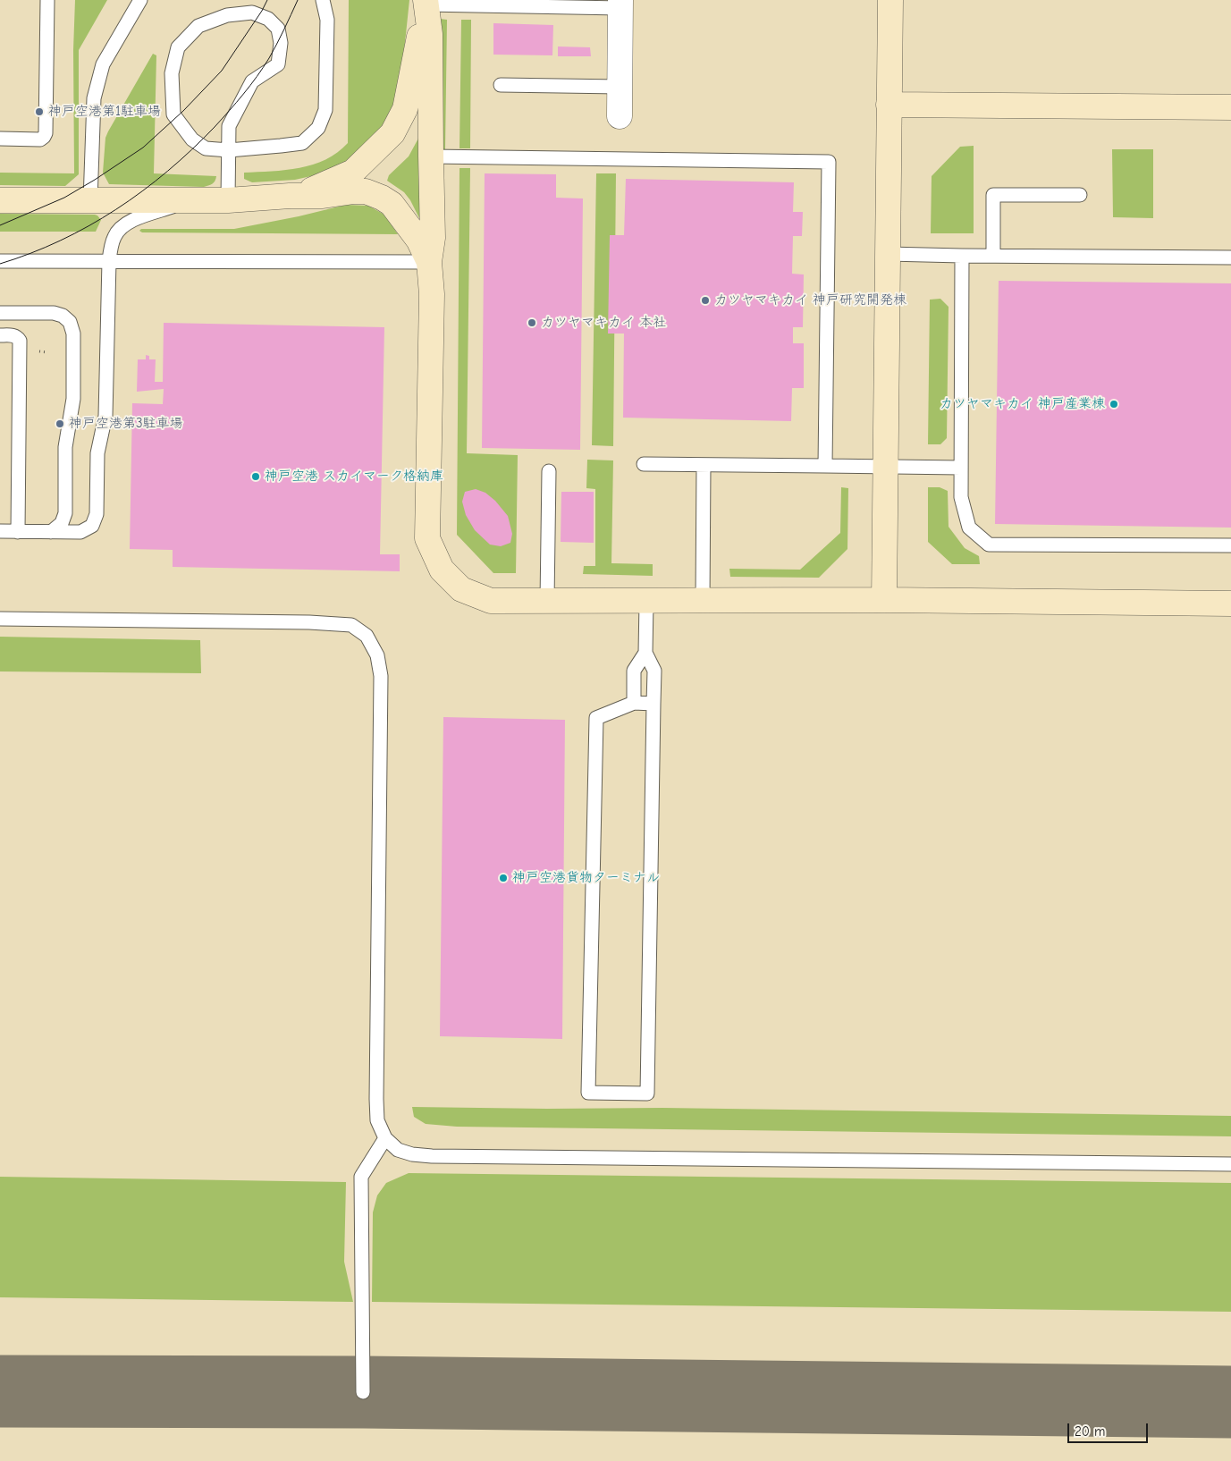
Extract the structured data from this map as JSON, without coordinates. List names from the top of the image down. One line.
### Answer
{"places":["神戸空港第1駐車場","カツヤマキカイ 神戸研究開発棟","カツヤマキカイ 本社","カツヤマキカイ 神戸産業棟","神戸空港第3駐車場","神戸空港 スカイマーク格納庫","神戸空港貨物ターミナル"],"scale_bar":"20 m"}
